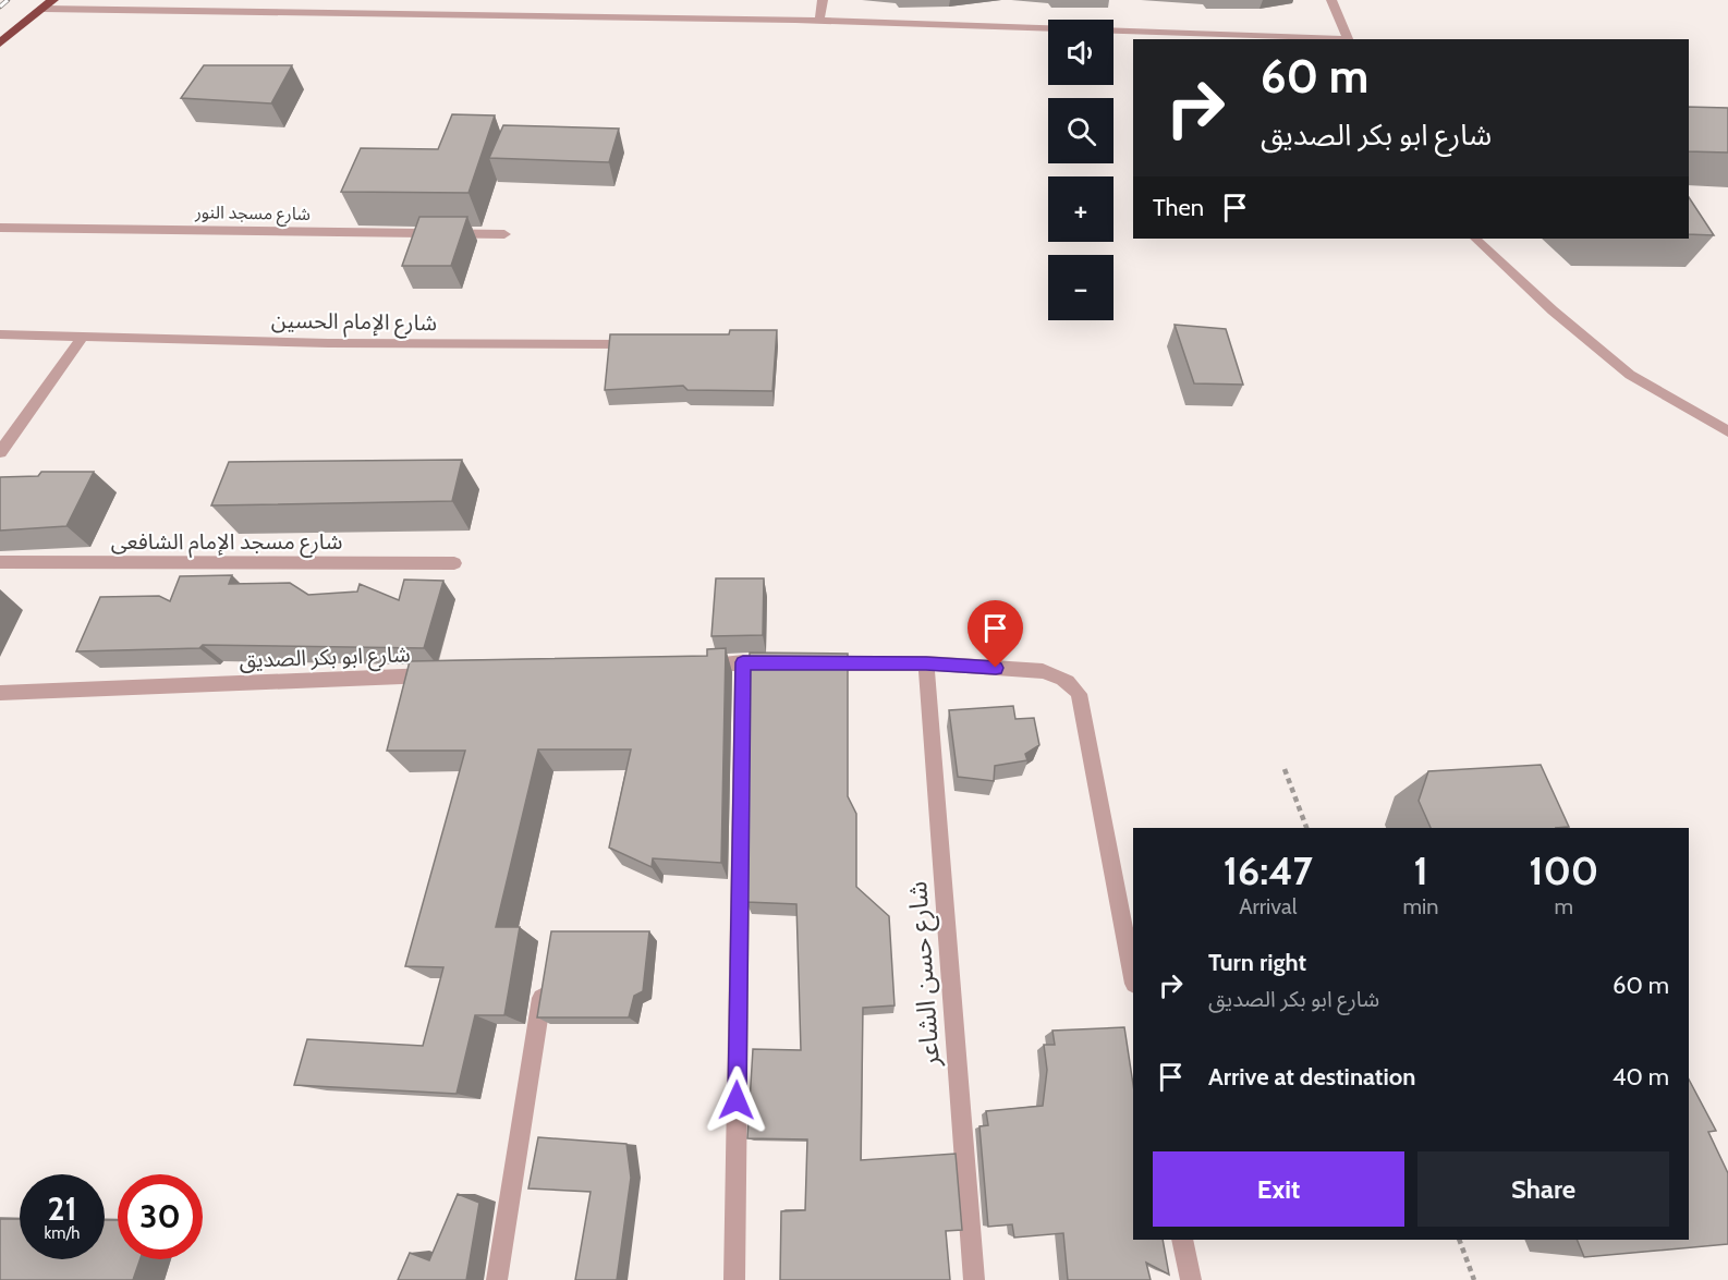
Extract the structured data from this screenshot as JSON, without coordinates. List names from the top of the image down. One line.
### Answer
{"streets":{"street":["شارع مسجد النور","شارع الإمام الحسين","شارع مسجد الإمام الشافعى","شارع ابو بكر الصديق","شارع حسن الشاعر"]},"page":{"map_buttons":["+","−"],"turn":["60 m","شارع ابو بكر الصديق"],"then":"Then","eta":["16:47","Arrival","1","min","100","m"],"list":[{"name":"Turn right","note":"شارع ابو بكر الصديق","value":"60 m"},{"name":"Arrive at destination","value":"40 m"}],"buttons":["Exit","Share"],"speed":"21 km/h","limit":"30"}}
